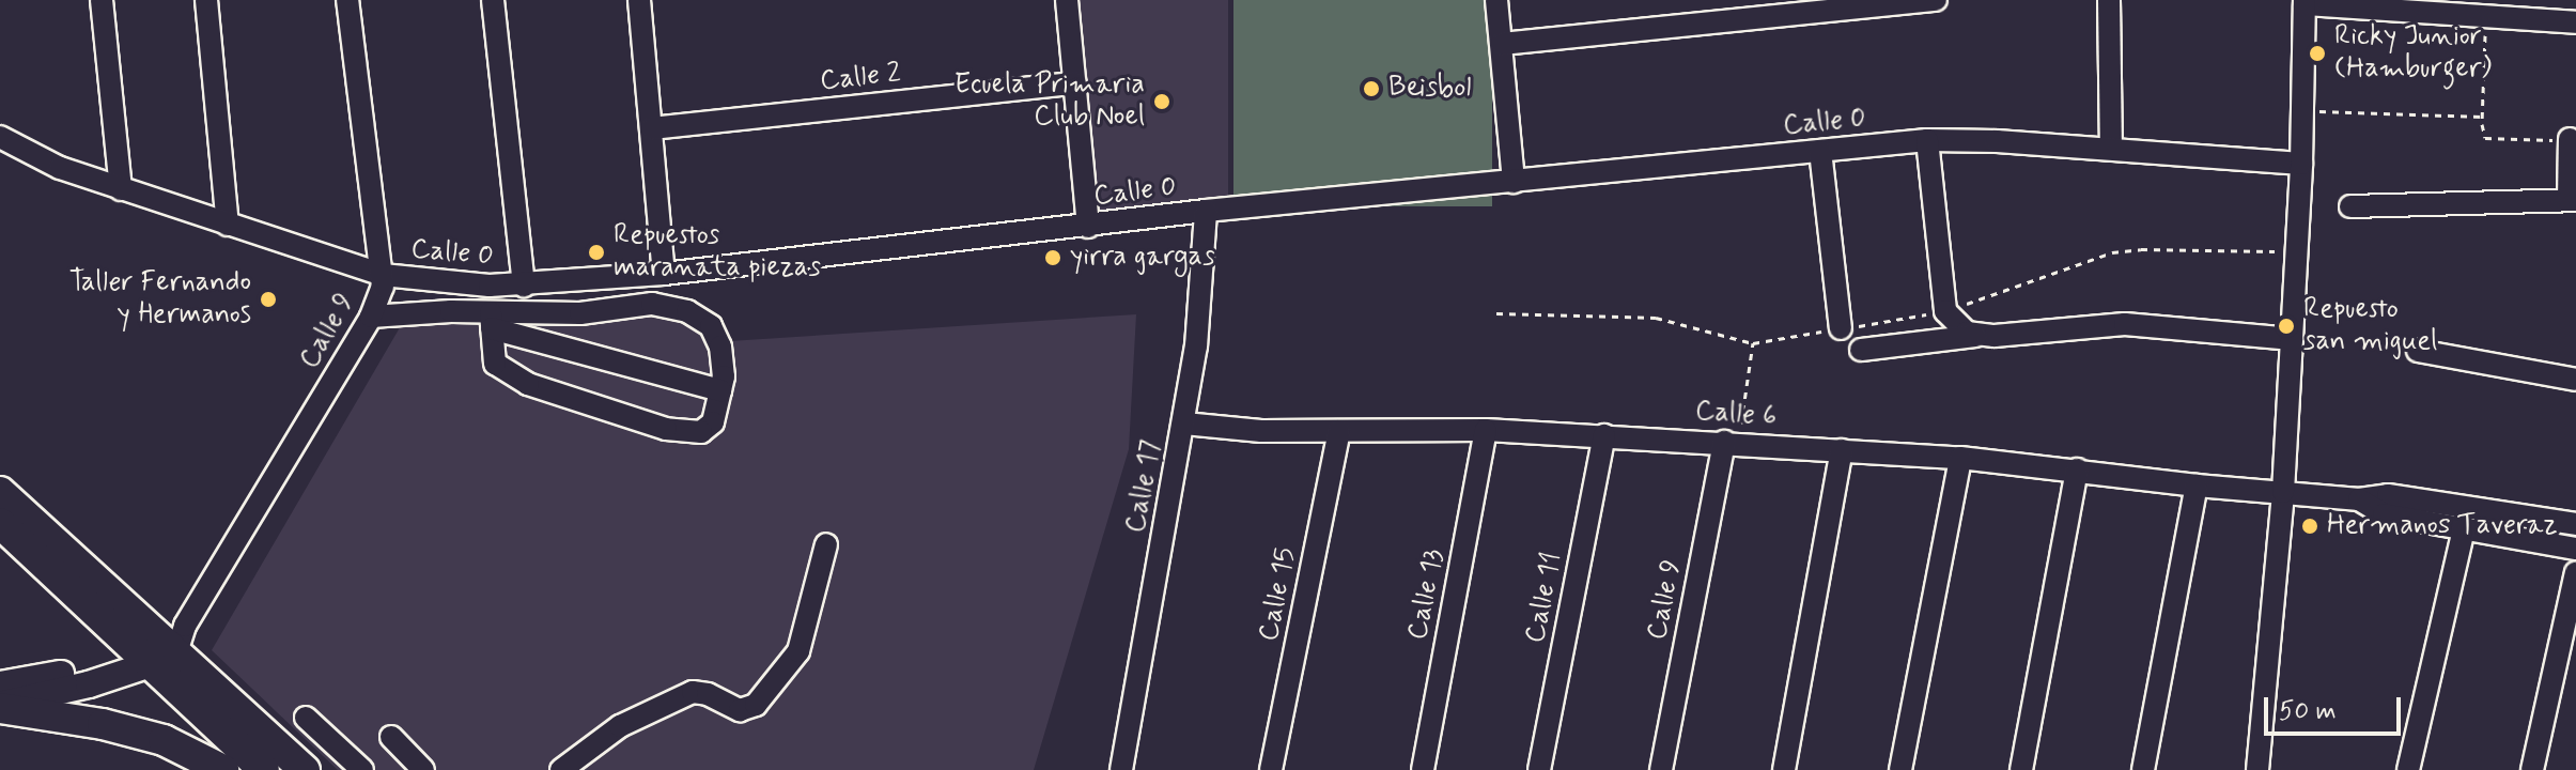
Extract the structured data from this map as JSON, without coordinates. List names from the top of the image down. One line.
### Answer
{"streets":{"street":["Calle 2","Calle 0","Calle 9","Calle 6","Calle 17","Calle 15","Calle 13","Calle 11"]},"crossings":[["Calle 0","Calle 9"],["Calle 0","Calle 17"],["Calle 9","Calle 6"],["Calle 6","Calle 17"],["Calle 6","Calle 15"],["Calle 6","Calle 13"],["Calle 6","Calle 11"]],"places":["Ricky Junior (Hamburger)","Beisbol","Ecuela Primaria Club Noel","Repuestos maranata piezas","yirra gargas","Taller Fernando y Hermanos","Repuesto san miguel","Hermanos Taveraz"],"scale_bar":"50 m"}
